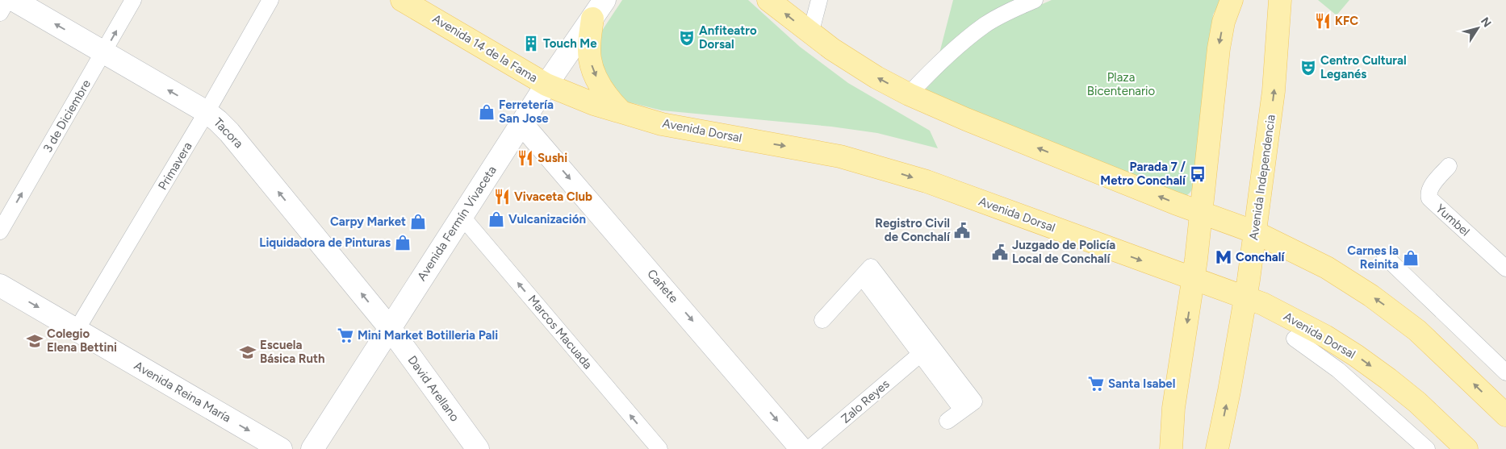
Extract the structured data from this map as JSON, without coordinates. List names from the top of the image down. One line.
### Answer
{"streets":{"main road":["Avenida 14 de la Fama","Avenida Dorsal","Avenida Independencia"],"street":["3 de Diciembre","Tacora","Primavera","Yumbel","Avenida Fermín Vivaceta","Cañete","Marcos Macuada","David Arellano","Avenida Reina María","Zalo Reyes"]},"crossings":[["Avenida 14 de la Fama","Avenida Dorsal"],["Avenida 14 de la Fama","Avenida Fermín Vivaceta"],["3 de Diciembre","Tacora"],["Avenida Dorsal","Avenida Independencia"],["Avenida Dorsal","Avenida Fermín Vivaceta"],["Tacora","Primavera"],["Tacora","Avenida Fermín Vivaceta"],["Tacora","David Arellano"],["Primavera","Avenida Reina María"],["Avenida Fermín Vivaceta","Cañete"],["Avenida Fermín Vivaceta","Marcos Macuada"],["Avenida Fermín Vivaceta","David Arellano"]],"one_way":["3 de Diciembre","Tacora","Cañete","Marcos Macuada","Avenida Reina María"],"parks":["Plaza Bicentenario"],"places":{"restaurant":["KFC","Sushi","Vivaceta Club"],"theatre":["Anfiteatro Dorsal","Centro Cultural Leganés"],"building":["Touch Me"],"shop":["Ferretería San Jose","Vulcanización","Carpy Market","Liquidadora de Pinturas","Carnes la Reinita"],"bus stop":["Parada 7 / Metro Conchalí"],"public building":["Registro Civil de Conchalí","Juzgado de Policía Local de Conchalí"],"metro station":["Conchalí"],"supermarket":["Mini Market Botilleria Pali","Santa Isabel"],"school or university":["Colegio Elena Bettini","Escuela Básica Ruth"]},"north":"top right"}
